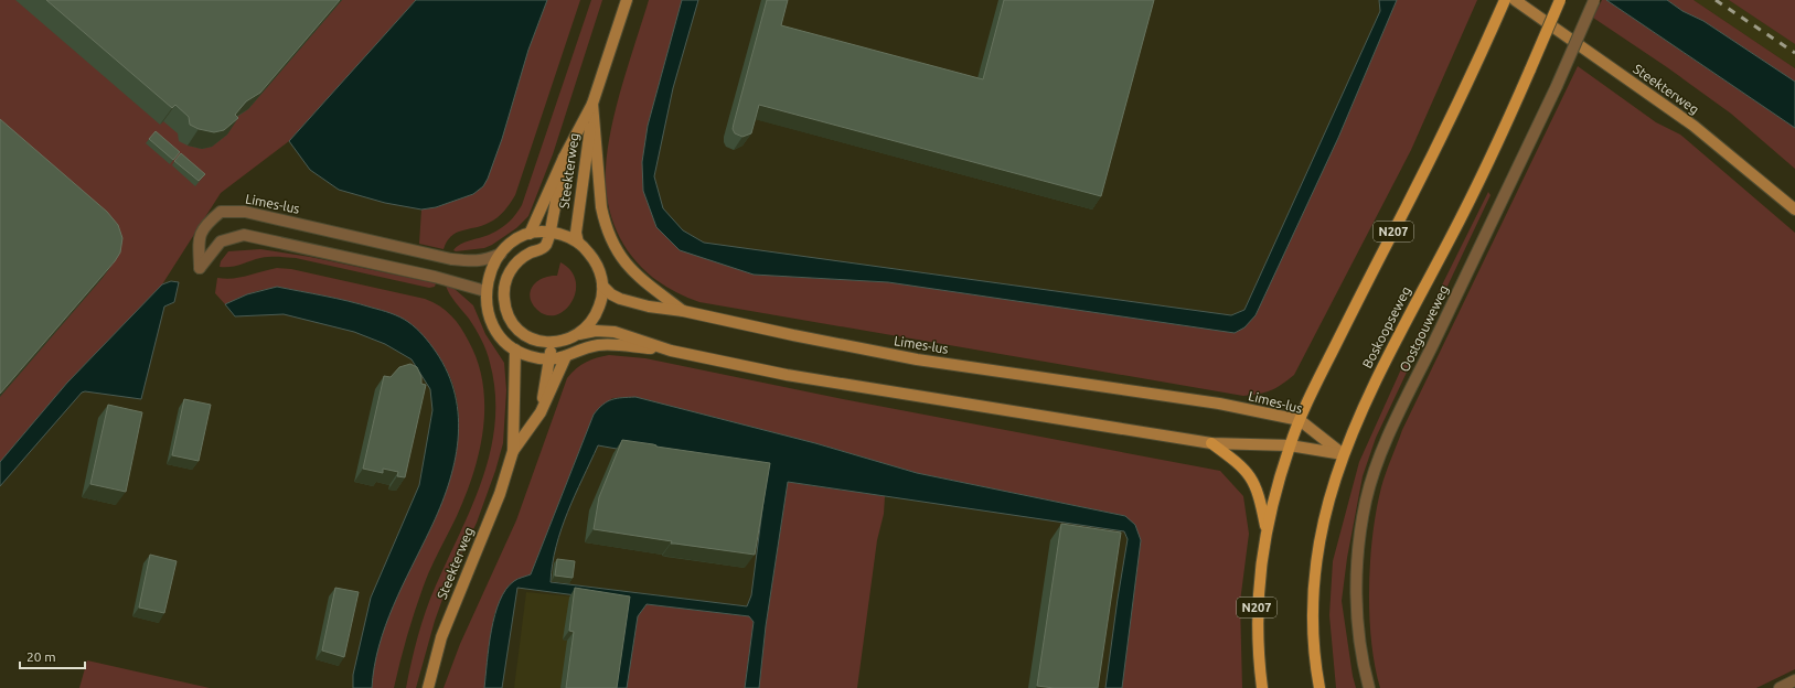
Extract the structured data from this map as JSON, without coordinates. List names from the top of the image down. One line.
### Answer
{"streets":{"main road":["Steekterweg","Limes-lus","N207","Boskoopseweg"],"street":["Oostgouweweg"]},"crossings":[["Steekterweg","Limes-lus"],["Limes-lus","N207"],["Limes-lus","Boskoopseweg"]],"scale_bar":"20 m"}
